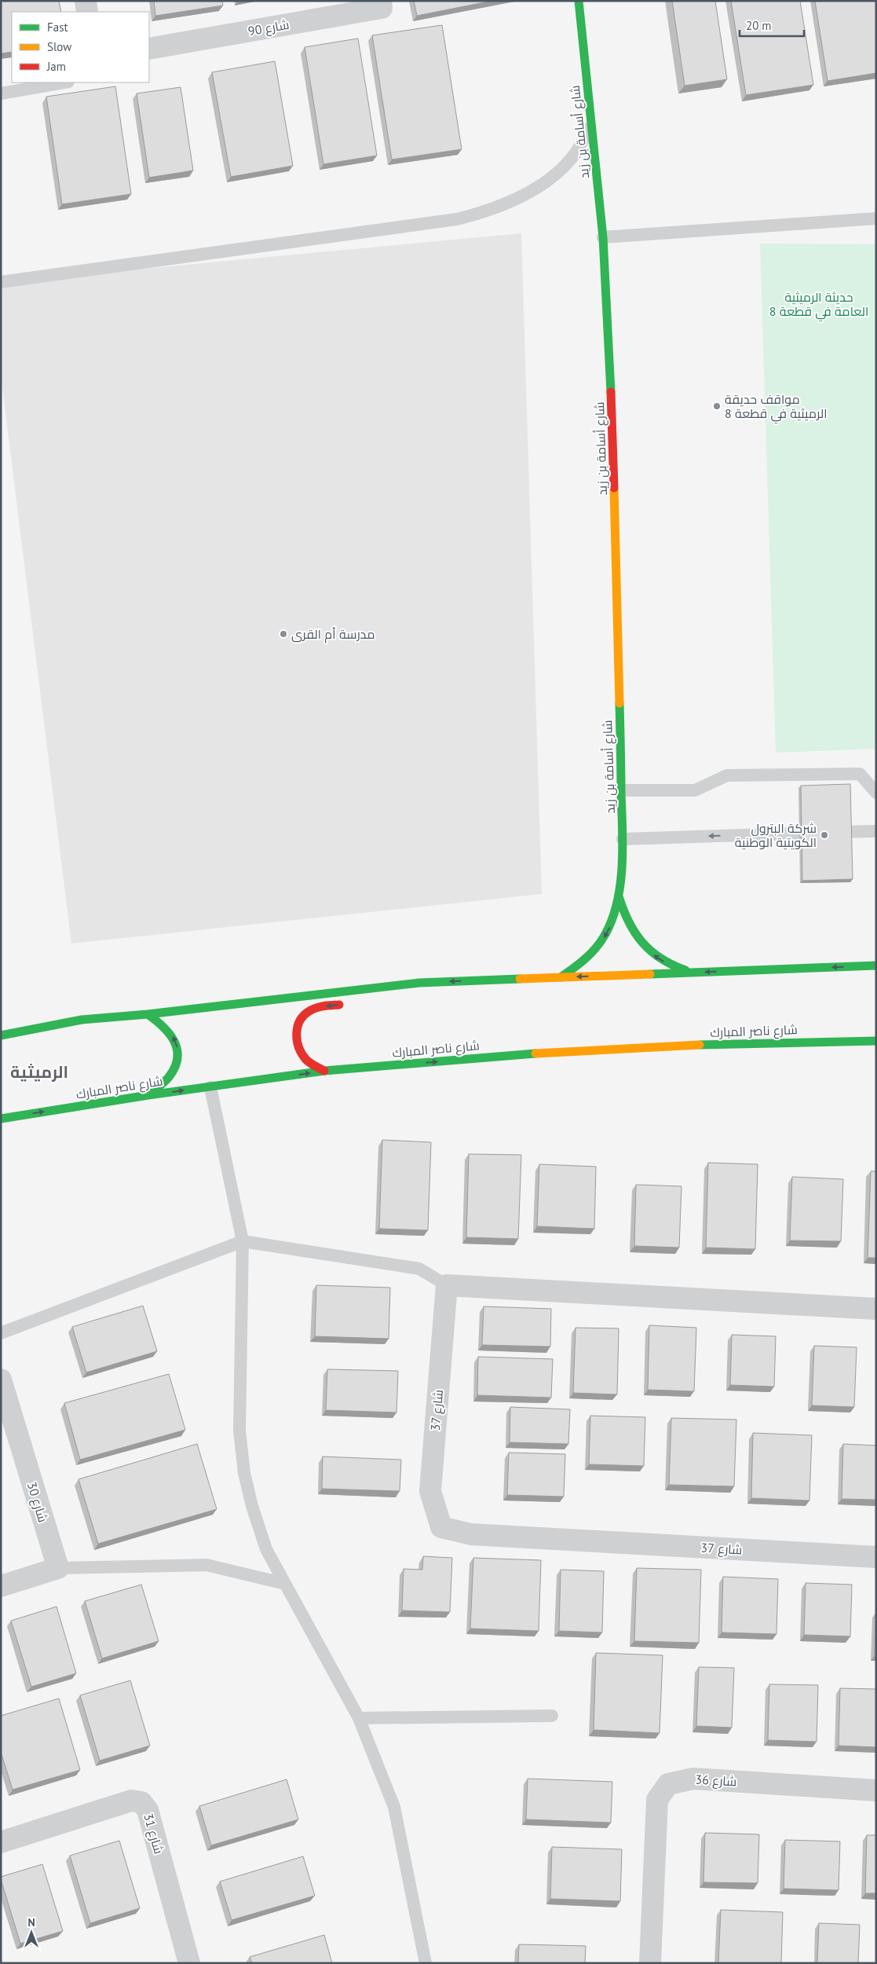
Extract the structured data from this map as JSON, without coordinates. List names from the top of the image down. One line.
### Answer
{"streets":{"street":["شارع 90","شارع أسامة بن زيد","شارع ناصر المبارك","شارع 37","شارع 30","شارع 36","شارع 31"]},"districts":["الرميثية"],"parks":["حديثة الرميثية العامة في قطعة 8"],"places":["مواقف حديقة الرميثية في قطعة 8","مدرسة أم القرى","شركة البترول الكويتية الوطنية"],"legend":["Fast","Slow","Jam"],"scale_bar":"20 m","north":"top"}
